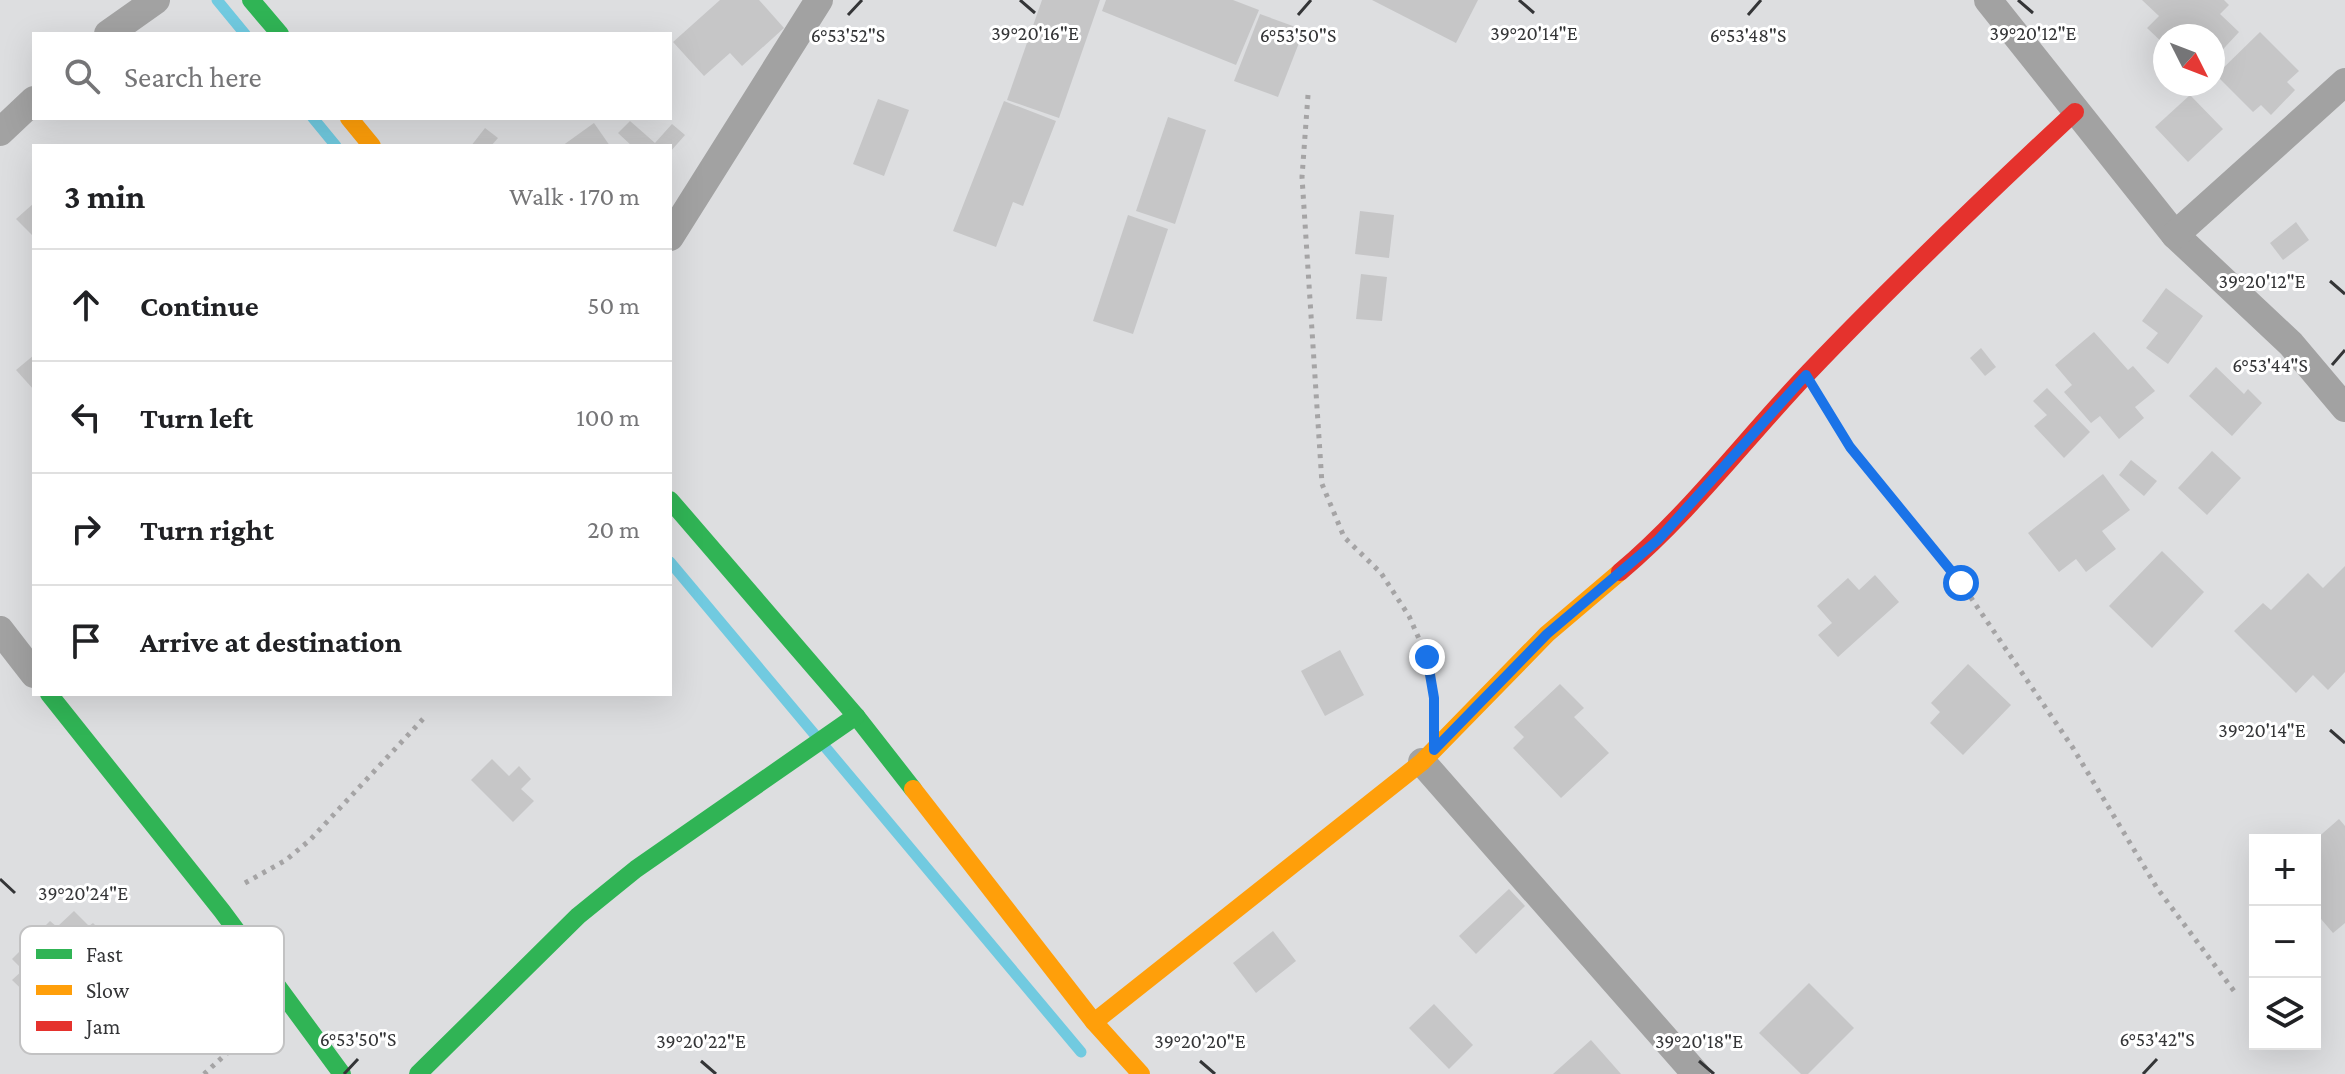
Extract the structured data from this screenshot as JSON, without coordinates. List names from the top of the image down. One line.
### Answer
{"legend":["Fast","Slow","Jam"],"north":"bottom right","page":{"search":"Search here","heading":["3 min","Walk · 170 m"],"list":[["Continue","50 m"],["Turn left","100 m"],["Turn right","20 m"],"Arrive at destination"],"map_buttons":["+","−"]},"coordinates":["39°20'16\"E","39°20'14\"E","39°20'12\"E","6°53'52\"S","6°53'50\"S","6°53'48\"S","6°53'44\"S","39°20'24\"E","6°53'42\"S","39°20'22\"E","39°20'20\"E","39°20'18\"E"]}
